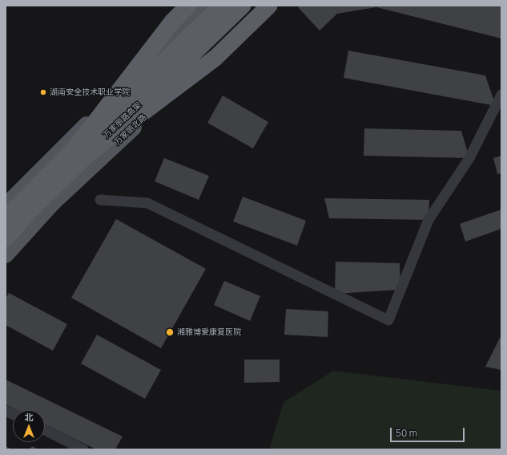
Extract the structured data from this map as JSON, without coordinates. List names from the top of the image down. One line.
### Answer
{"streets":{"highway":["万家丽路高架"],"main road":["万家丽北路"]},"places":["湖南安全技术职业学院","湘雅博爱康复医院"],"scale_bar":"50 m","north":"top"}
